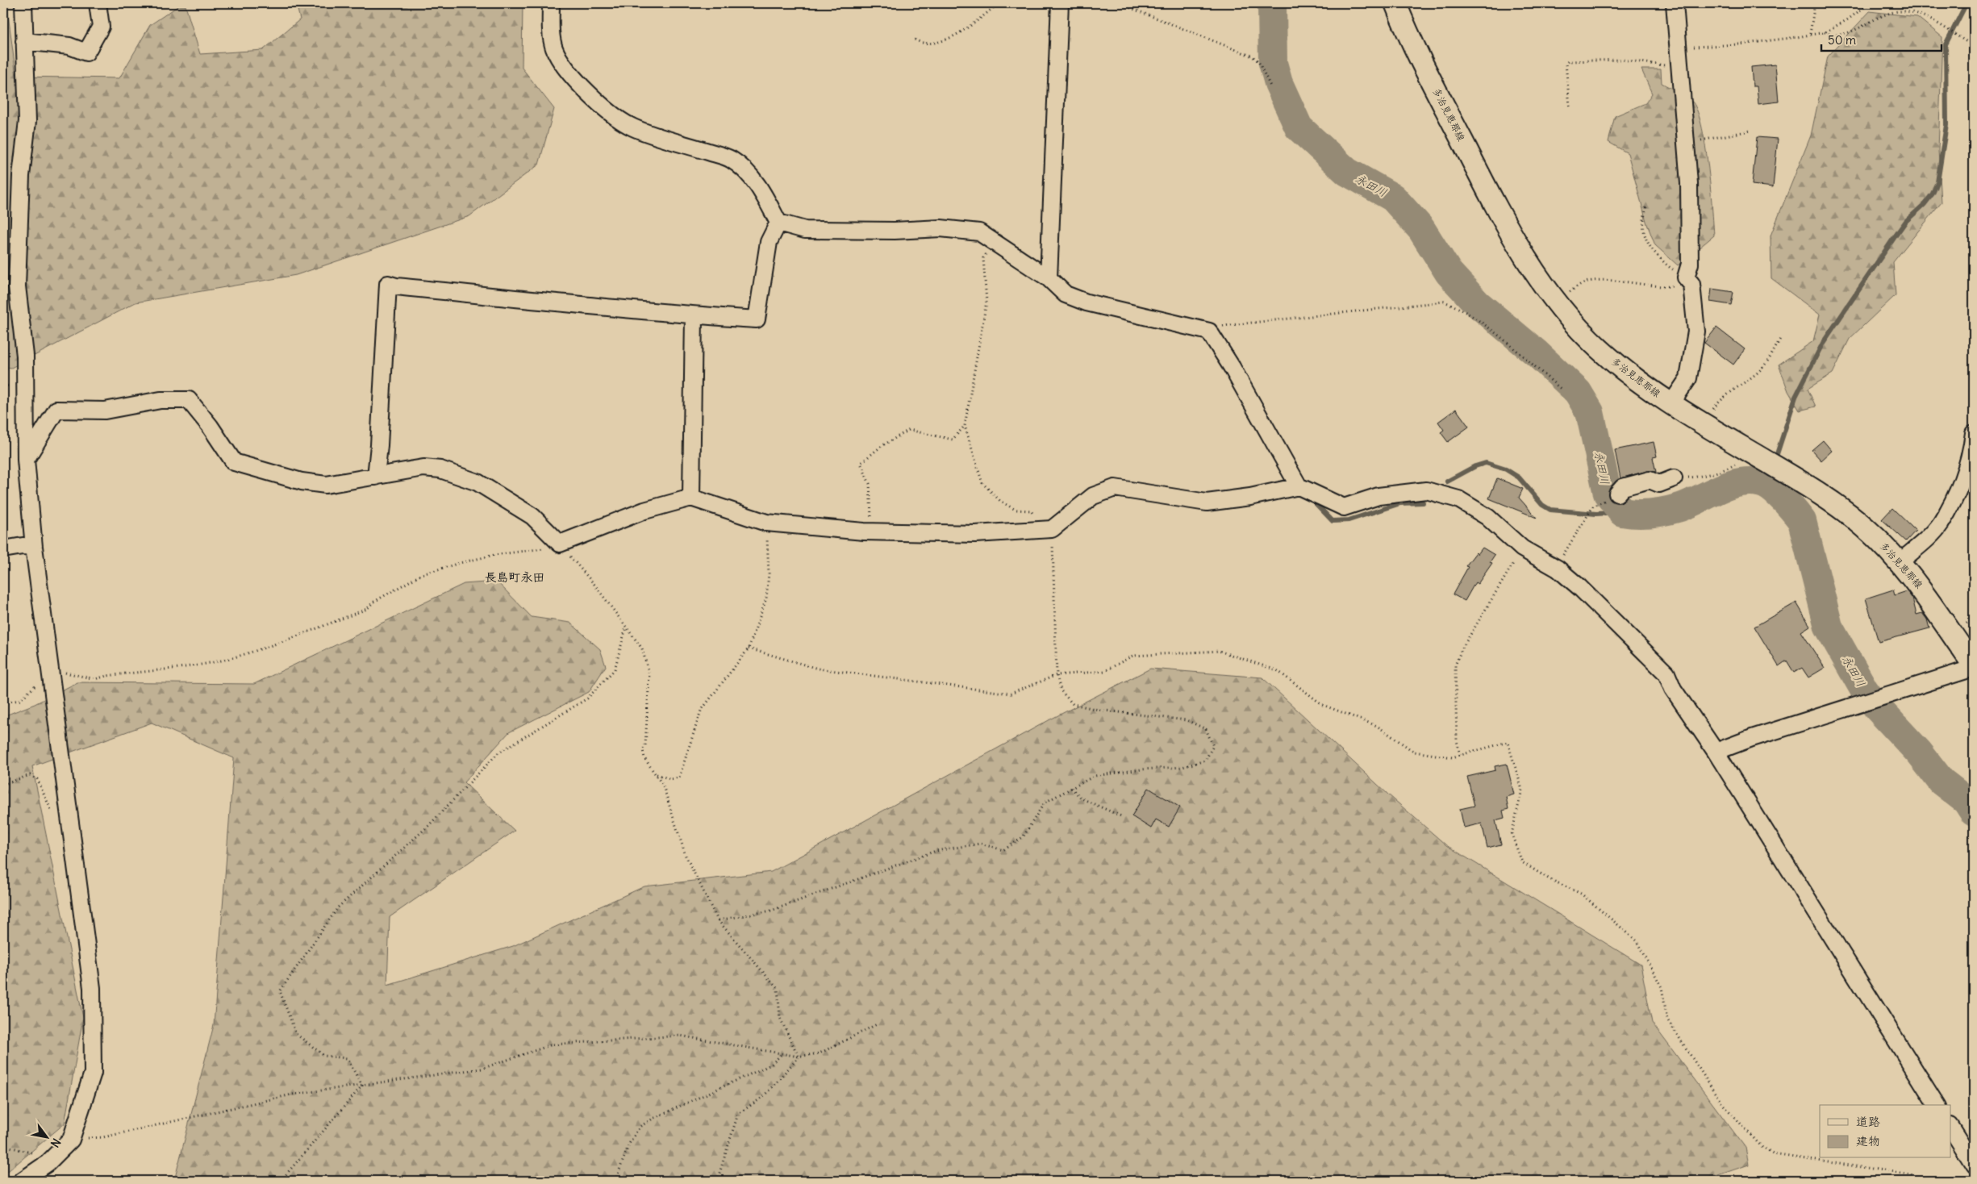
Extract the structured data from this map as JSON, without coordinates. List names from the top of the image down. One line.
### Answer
{"streets":{"main road":["多治見恵那線"]},"districts":["長島町永田"],"water":["永田川"],"legend":["道路","建物"],"scale_bar":"50 m","north":"bottom right"}
